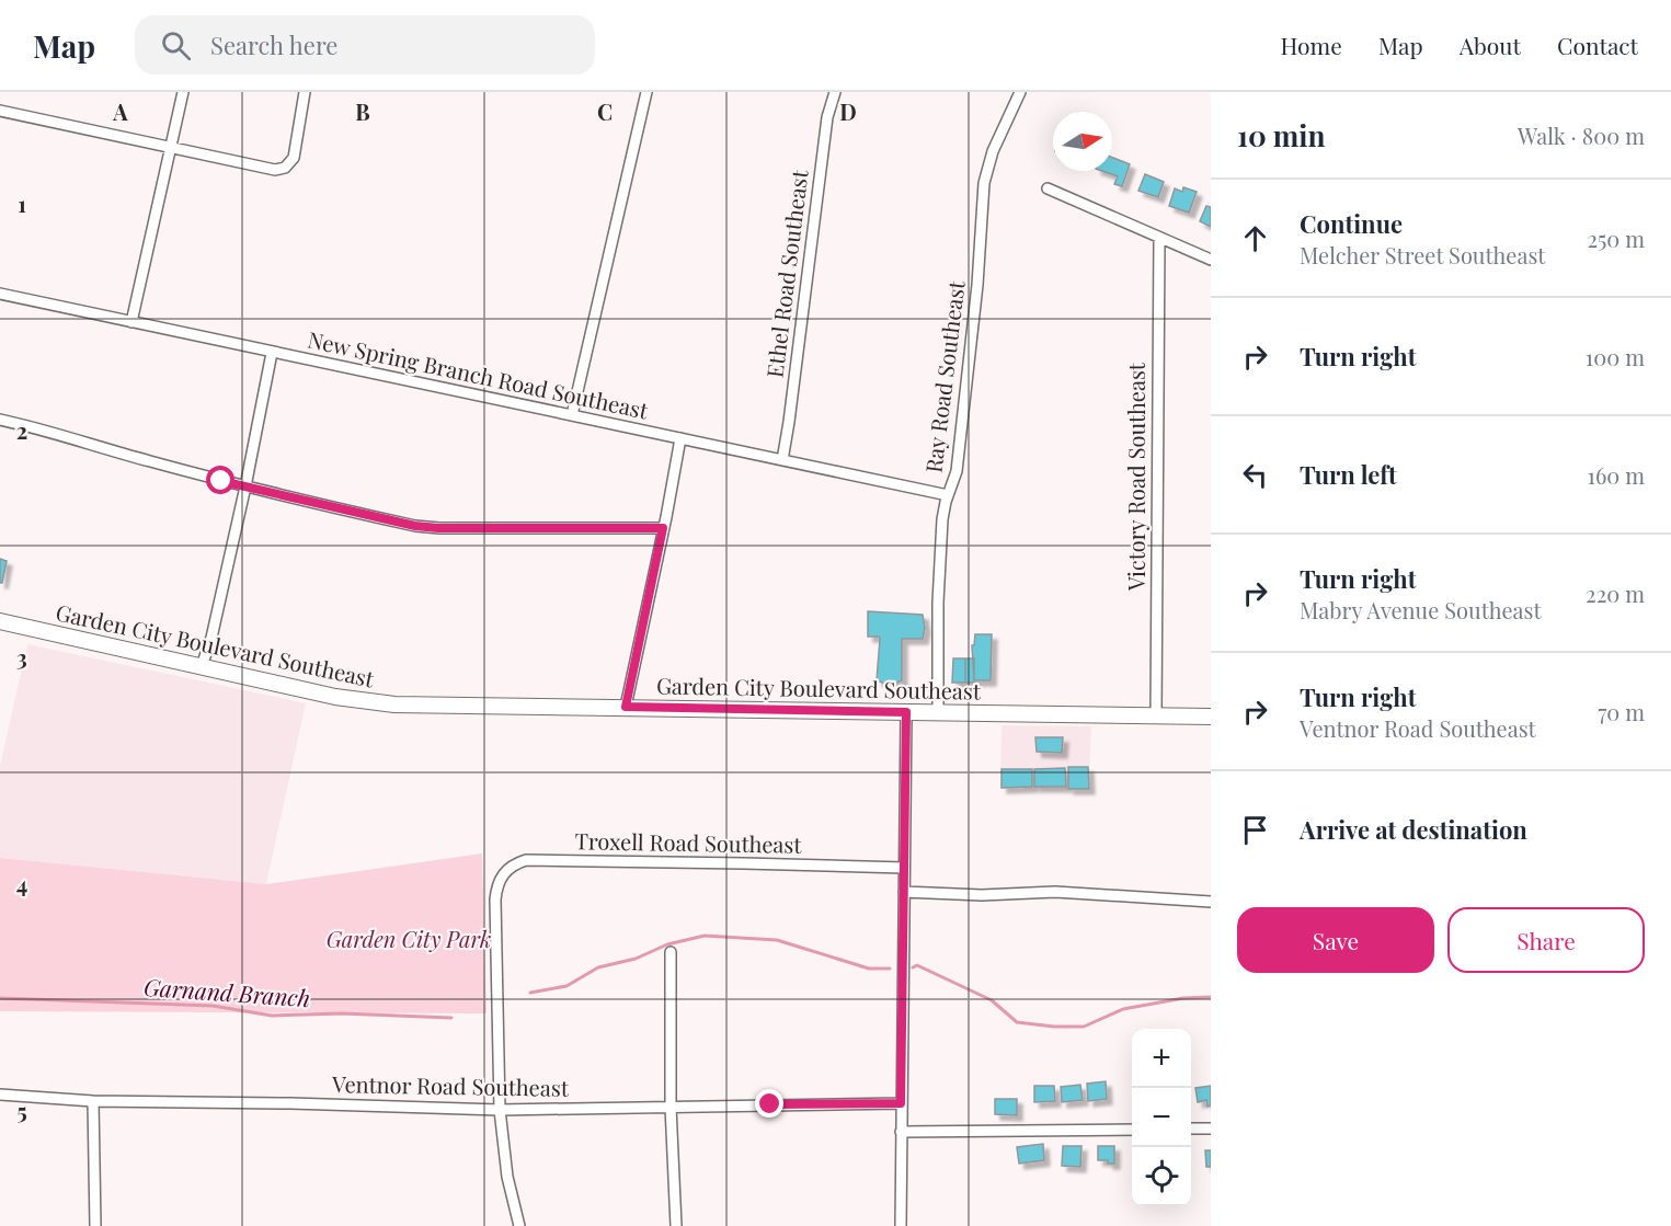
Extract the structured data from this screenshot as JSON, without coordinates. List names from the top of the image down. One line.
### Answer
{"streets":{"street":["Ethel Road Southeast","New Spring Branch Road Southeast","Ray Road Southeast","Victory Road Southeast","Garden City Boulevard Southeast","Troxell Road Southeast","Ventnor Road Southeast"]},"crossings":[["Ethel Road Southeast","New Spring Branch Road Southeast"],["New Spring Branch Road Southeast","Ray Road Southeast"],["Ray Road Southeast","Garden City Boulevard Southeast"],["Victory Road Southeast","Garden City Boulevard Southeast"],["Troxell Road Southeast","Ventnor Road Southeast"]],"water":["Garnand Branch"],"parks":["Garden City Park"],"north":"right","page":{"header":"Map","search":"Search here","nav":["Home","Map","About","Contact"],"heading":["10 min","Walk · 800 m"],"list":[["Continue","Melcher Street Southeast","250 m"],["Turn right","100 m"],["Turn left","160 m"],["Turn right","Mabry Avenue Southeast","220 m"],["Turn right","Ventnor Road Southeast","70 m"],"Arrive at destination"],"buttons":["Save","Share"],"map_buttons":["+","−"]},"grid":{"columns":["A","B","C","D"],"rows":["1","2","3","4","5"]}}
